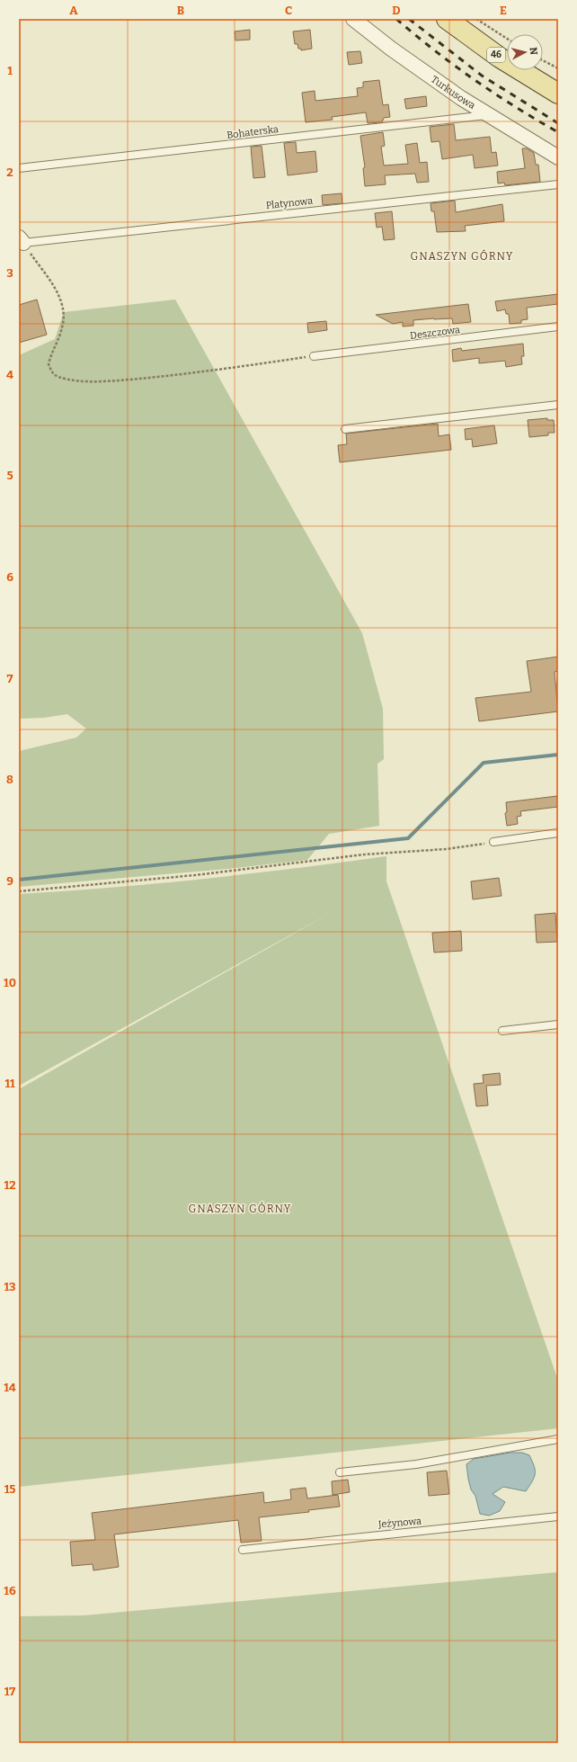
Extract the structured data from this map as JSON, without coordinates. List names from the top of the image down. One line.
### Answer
{"streets":{"main road":["46"],"street":["Turkusowa"],"lane":["Bohaterska","Platynowa","Deszczowa","Jeżynowa"]},"crossings":[["Turkusowa","Bohaterska"]],"districts":["GNASZYN GÓRNY","GNASZYN GÓRNY"],"north":"right","grid":{"columns":["A","B","C","D","E"],"rows":["1","2","3","4","5","6","7","8","9","10","11","12","13","14","15","16","17"]}}
